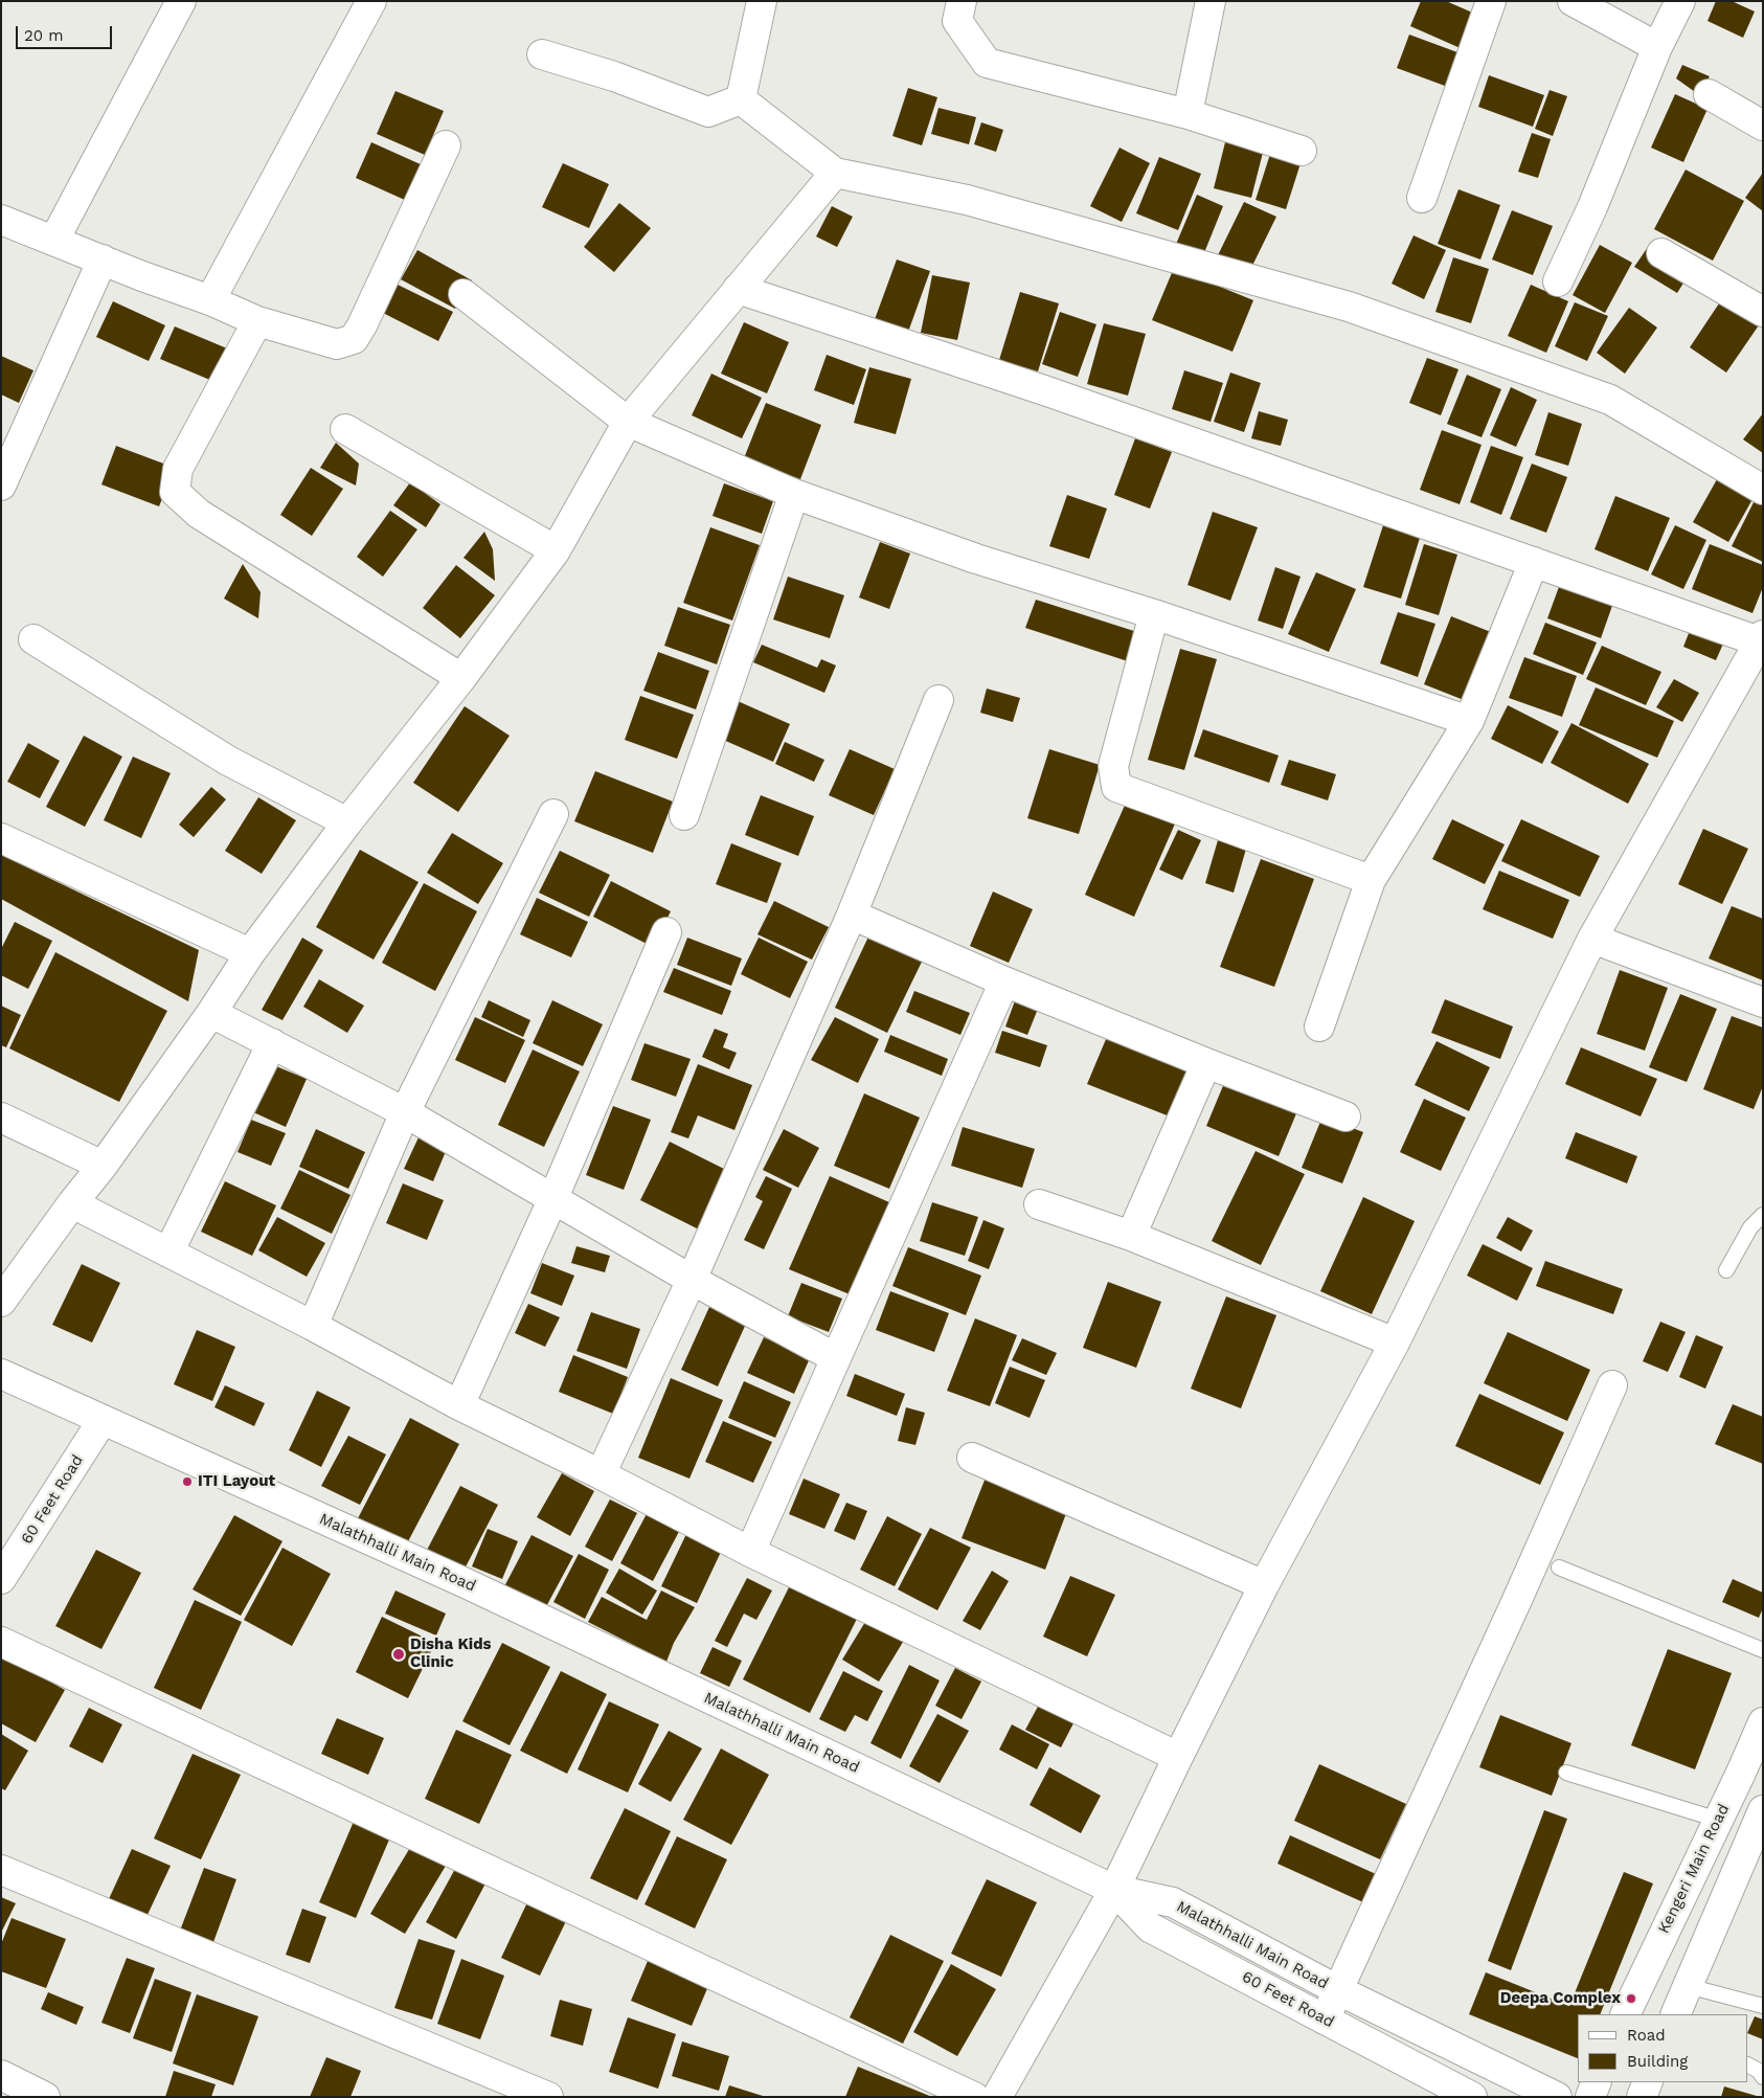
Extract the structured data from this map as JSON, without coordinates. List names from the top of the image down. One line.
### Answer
{"streets":{"street":["60 Feet Road","Malathhalli Main Road","Kengeri Main Road"]},"crossings":[["60 Feet Road","Malathhalli Main Road"]],"places":["ITI Layout","Disha Kids Clinic","Deepa Complex"],"legend":["Road","Building"],"scale_bar":"20 m"}
